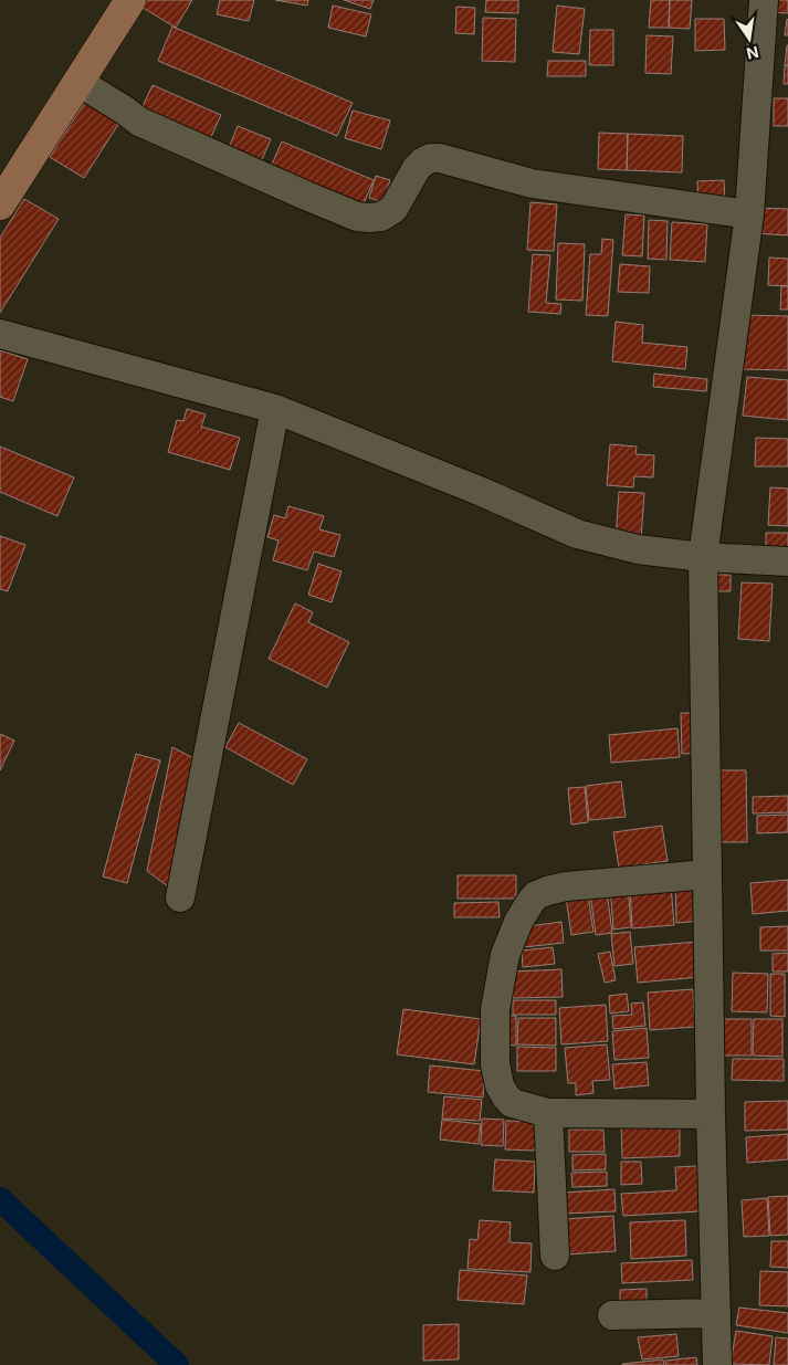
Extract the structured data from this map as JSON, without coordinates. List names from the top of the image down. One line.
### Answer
{"north":"bottom"}
